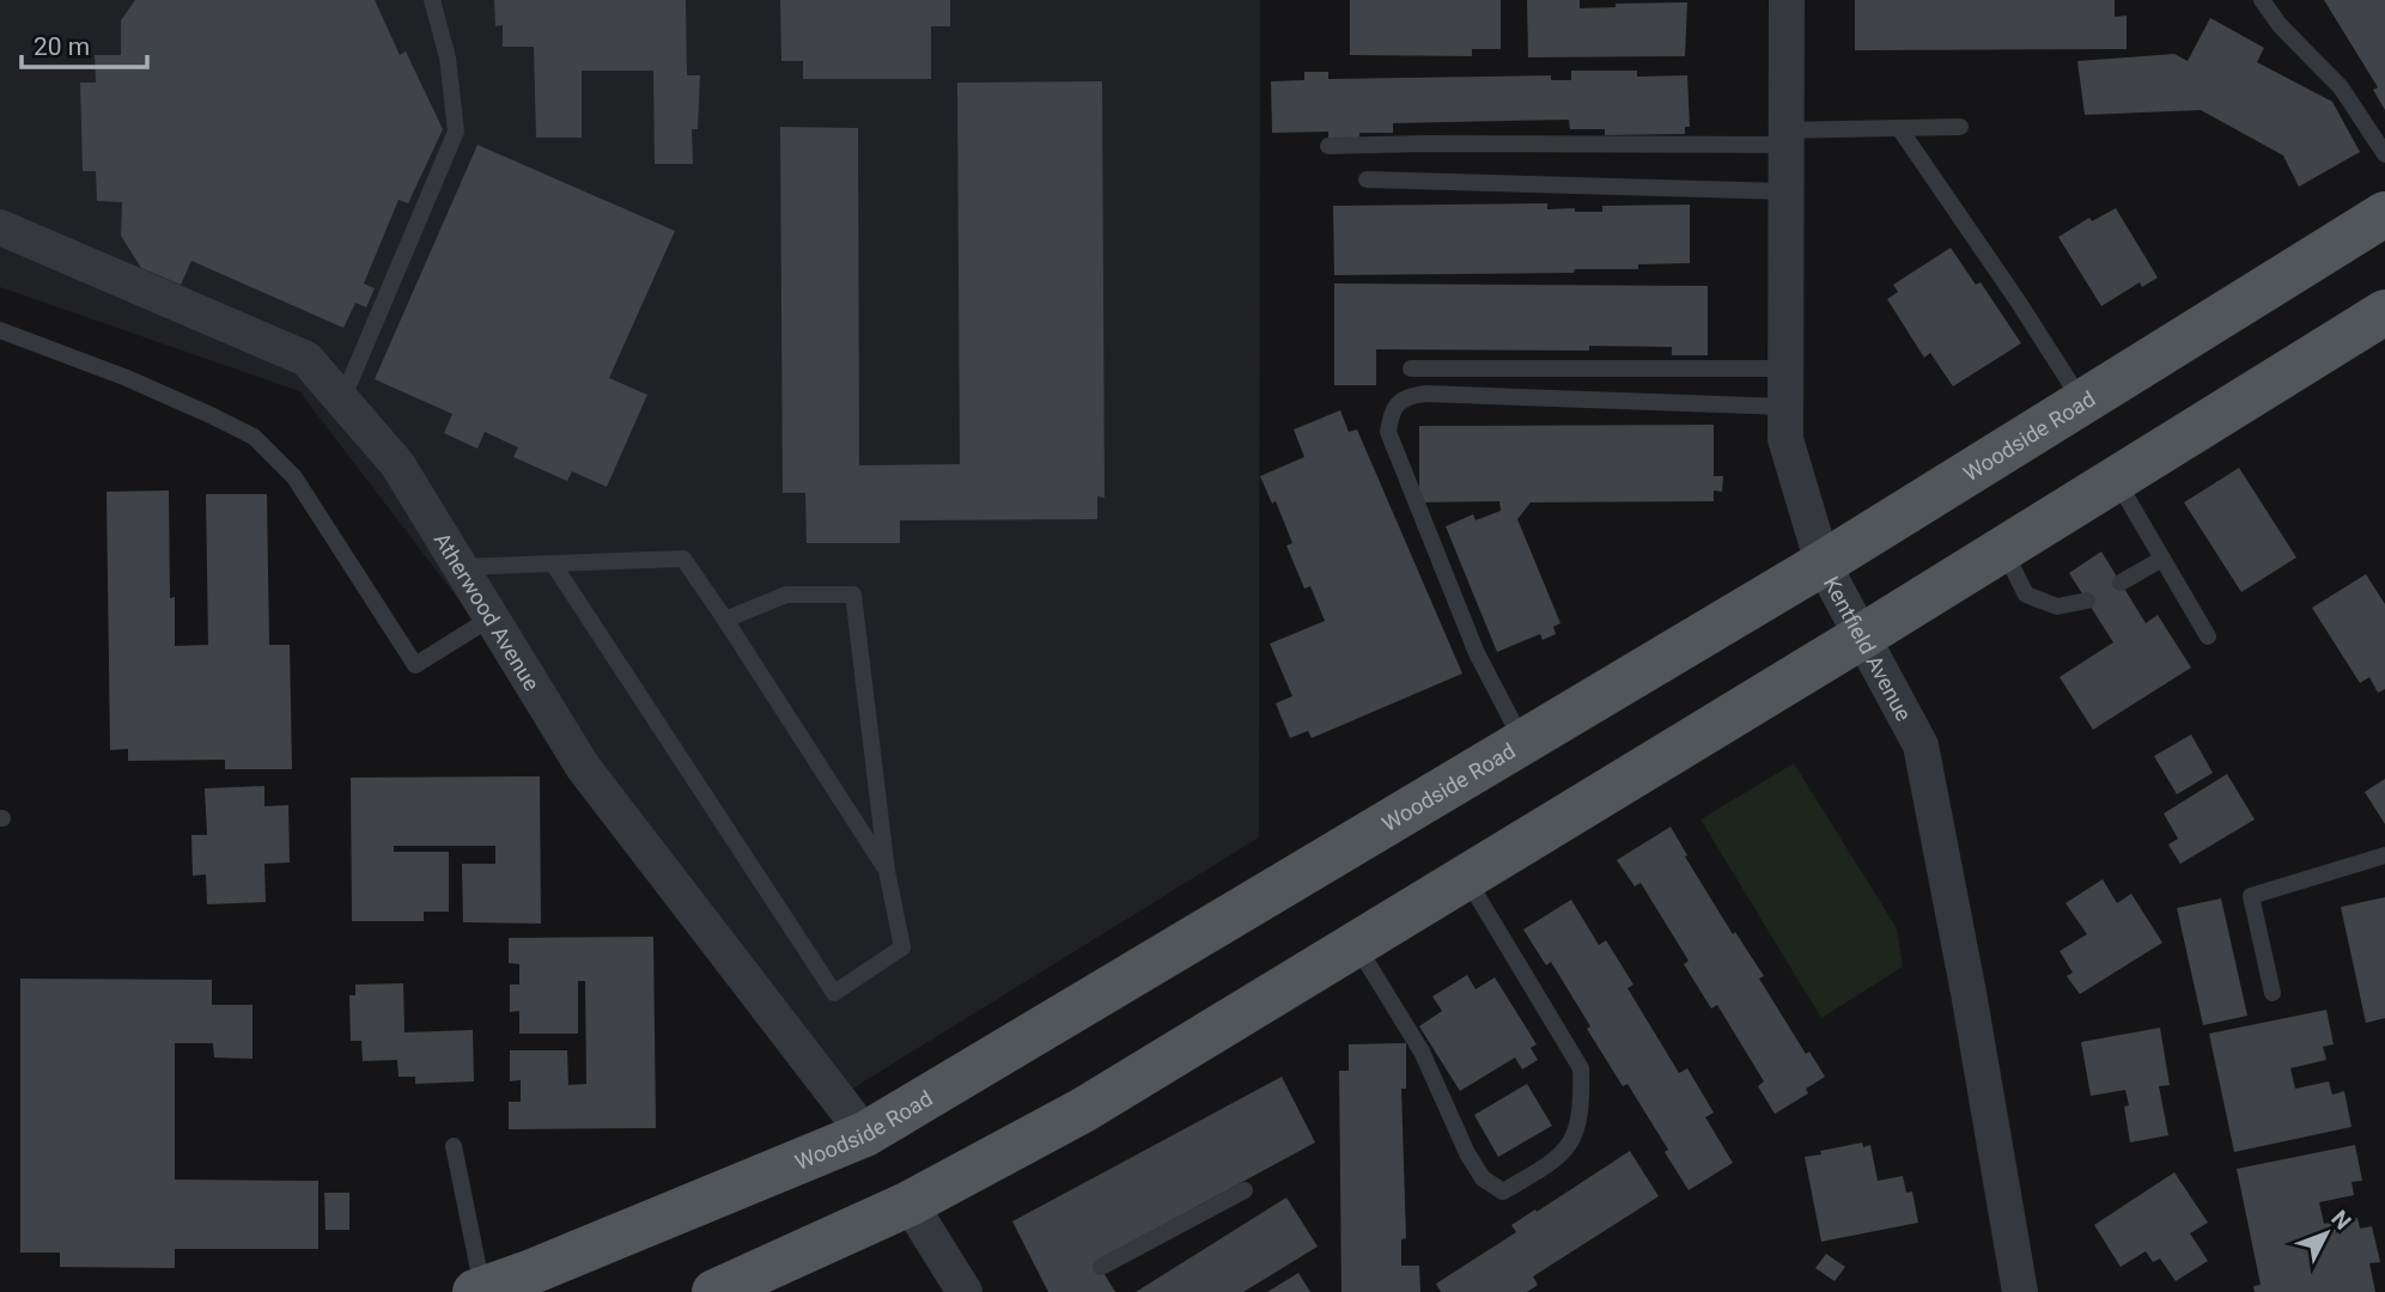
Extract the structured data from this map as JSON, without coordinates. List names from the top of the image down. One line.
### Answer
{"streets":{"main road":["Woodside Road"],"street":["Atherwood Avenue","Kentfield Avenue"]},"crossings":[["Woodside Road","Atherwood Avenue"],["Woodside Road","Kentfield Avenue"]],"scale_bar":"20 m","north":"top right"}
